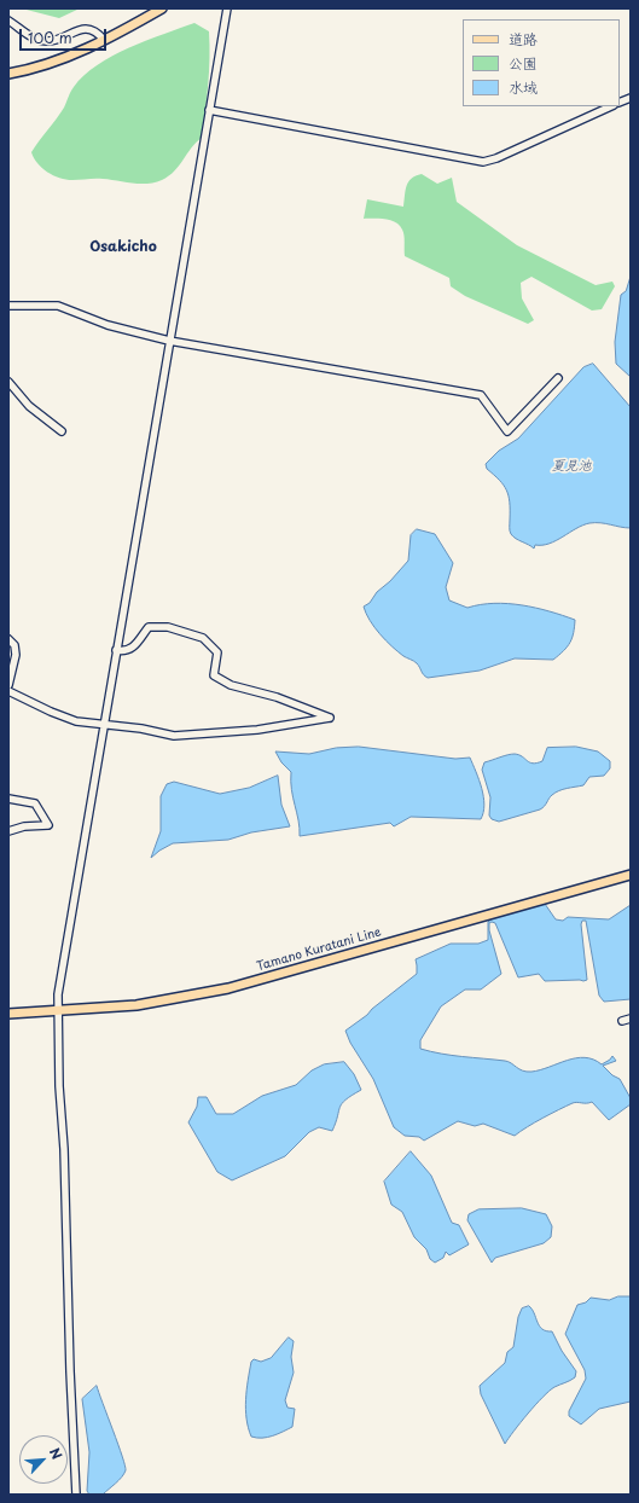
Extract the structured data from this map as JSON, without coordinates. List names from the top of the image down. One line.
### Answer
{"streets":{"main road":["Tamano Kuratani Line"]},"districts":["Osakicho"],"water":["夏見池"],"legend":["道路","公園","水域"],"scale_bar":"100 m","north":"top right"}
